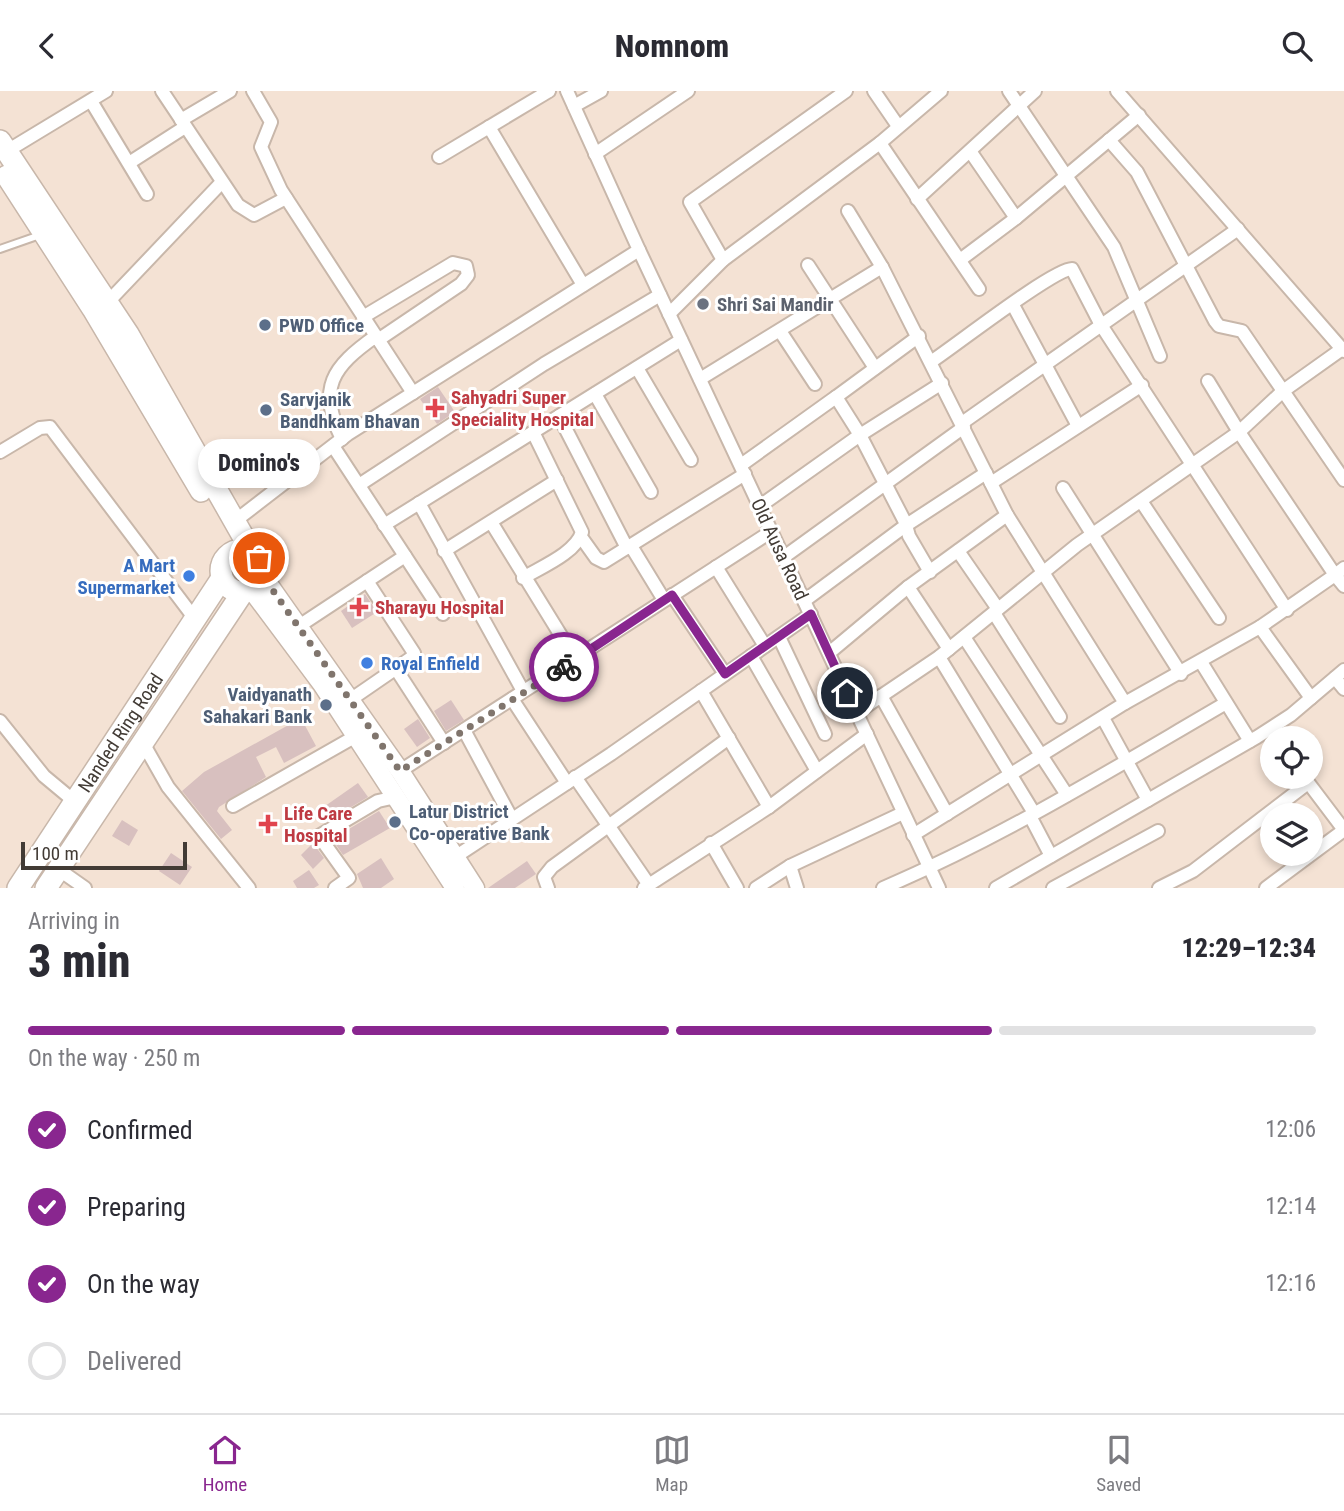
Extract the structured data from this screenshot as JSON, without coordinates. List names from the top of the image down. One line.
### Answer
{"streets":{"highway":["Nanded Ring Road"],"street":["Old Ausa Road"]},"places":{"other":["Shri Sai Mandir","PWD Office","Sarvjanik Bandhkam Bhavan","Domino's","A Mart Supermarket","Royal Enfield","Vaidyanath Sahakari Bank","Latur District Co-operative Bank"],"health":["Sahyadri Super Speciality Hospital","Sharayu Hospital","Life Care Hospital"]},"scale_bar":"100 m","page":{"header":"Nomnom","bubble":"Domino's","scale":"100 m","heading":["3 min","Arriving in","12:29–12:34"],"bar":"On the way · 250 m","list":[["Confirmed","12:06"],["Preparing","12:14"],["On the way","12:16"],"Delivered"],"tabs":["Home","Map","Saved"]}}
